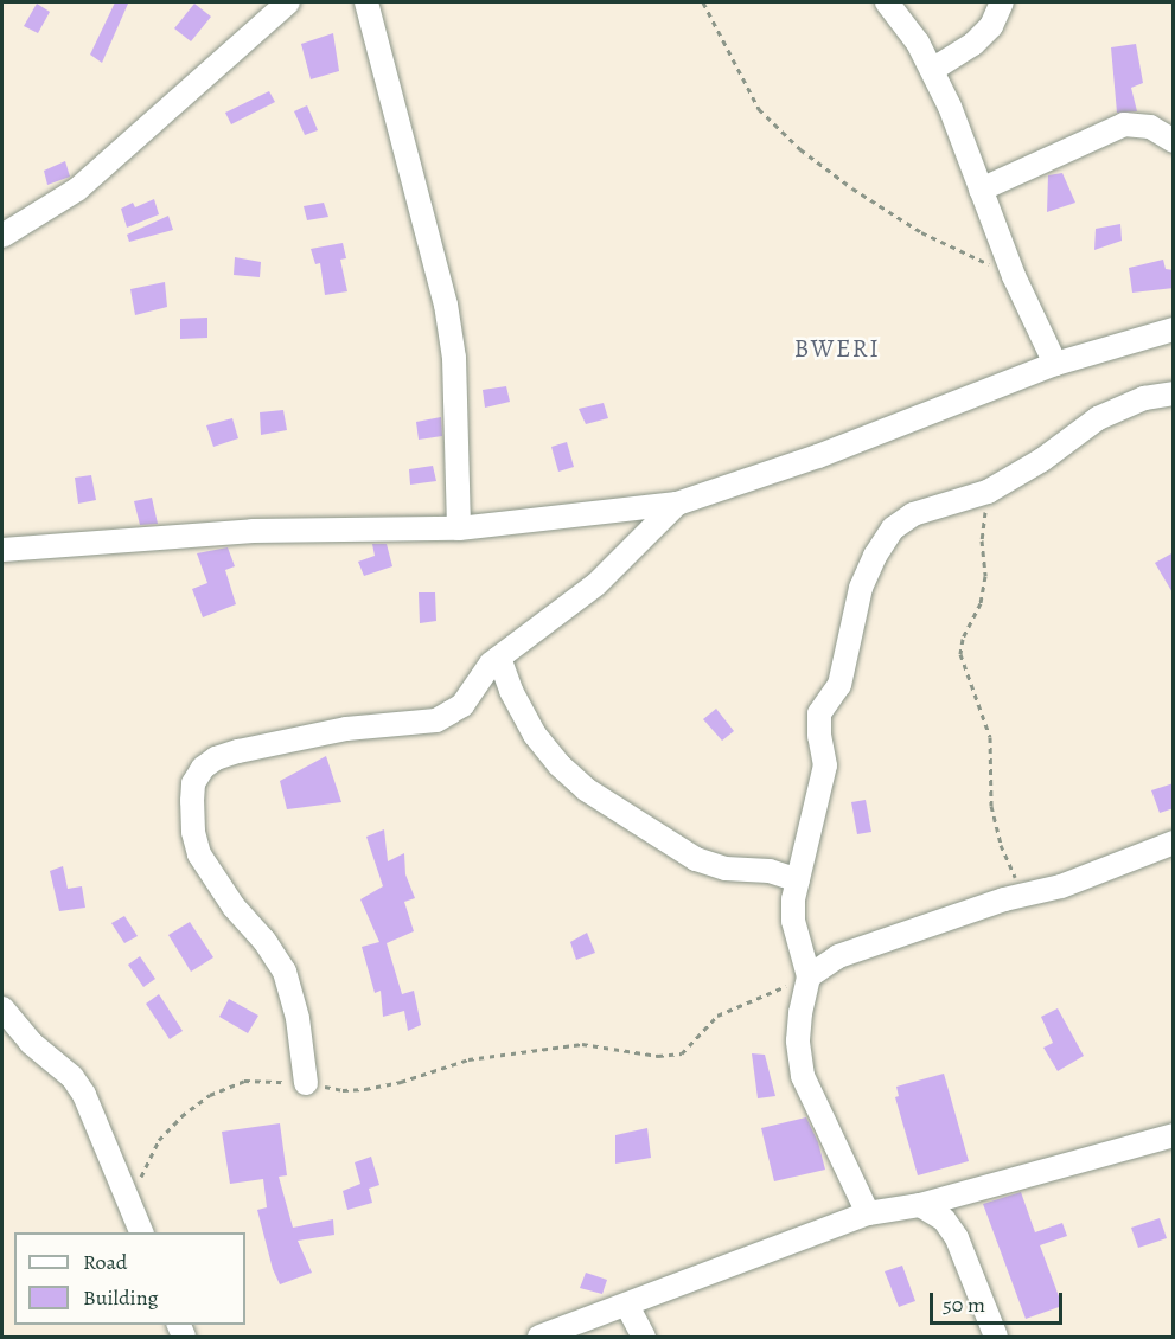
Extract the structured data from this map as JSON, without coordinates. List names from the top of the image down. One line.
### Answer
{"districts":["BWERI"],"legend":["Road","Building"],"scale_bar":"50 m"}
